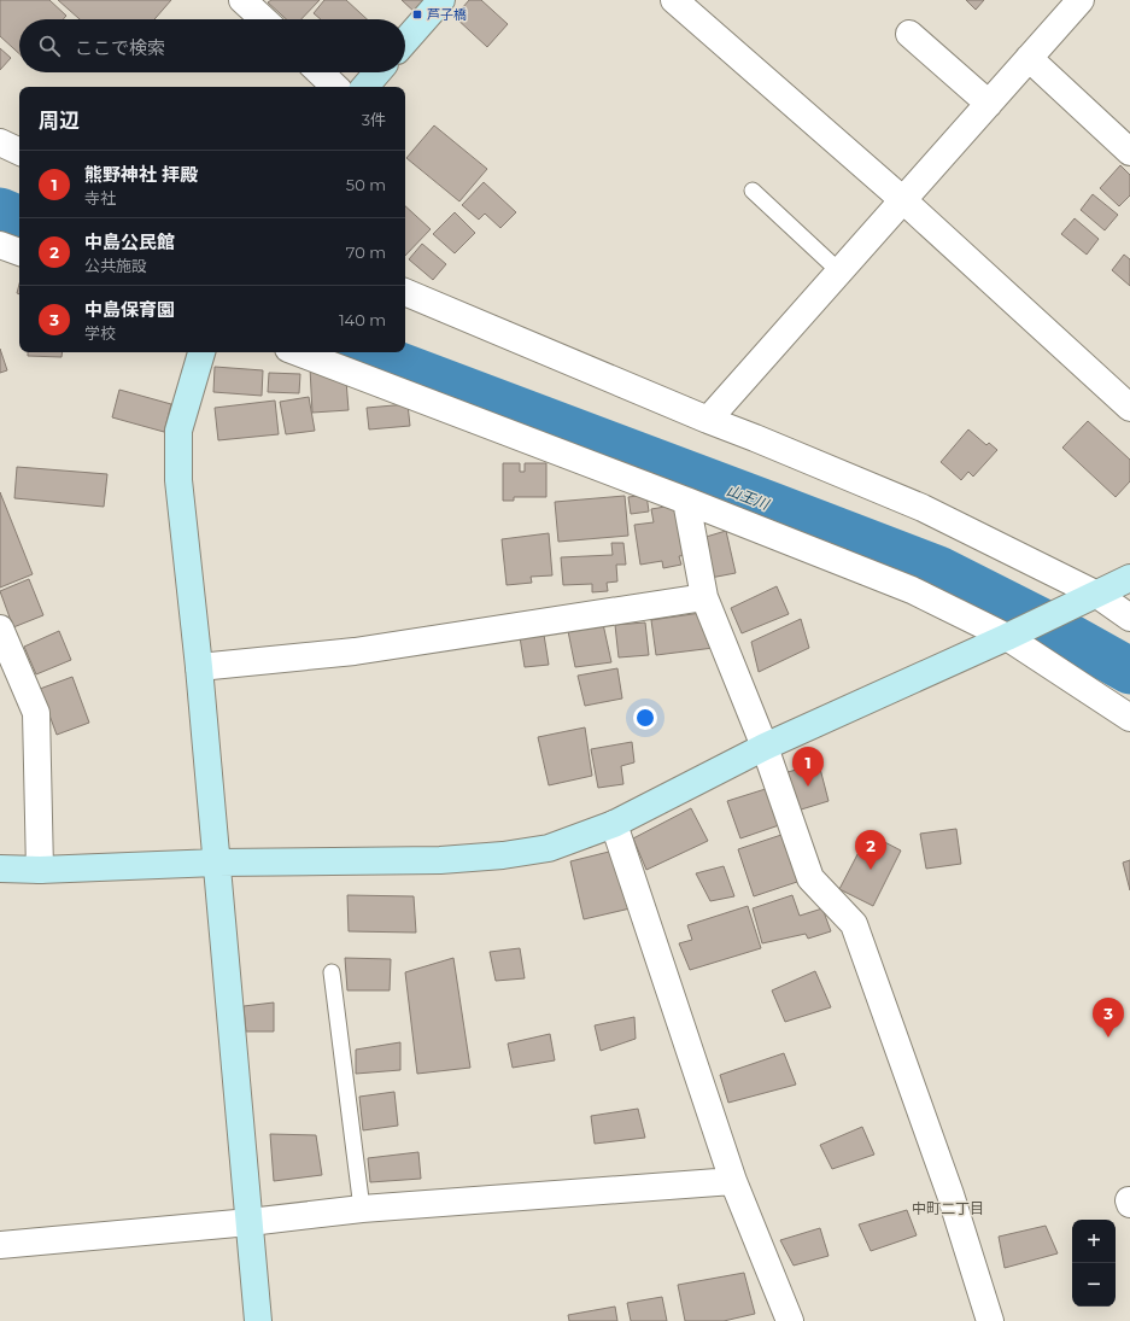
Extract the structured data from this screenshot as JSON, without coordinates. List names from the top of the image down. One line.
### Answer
{"districts":["中町二丁目"],"water":["山王川"],"places":{"transit":["芦子橋"]},"page":{"search":"ここで検索","heading":["周辺","3件"],"list":[{"mark":"1","name":"熊野神社 拝殿","note":"寺社","value":"50 m"},{"mark":"2","name":"中島公民館","note":"公共施設","value":"70 m"},{"mark":"3","name":"中島保育園","note":"学校","value":"140 m"}],"pins":["1","2","3"],"map_buttons":["+","−"]}}
